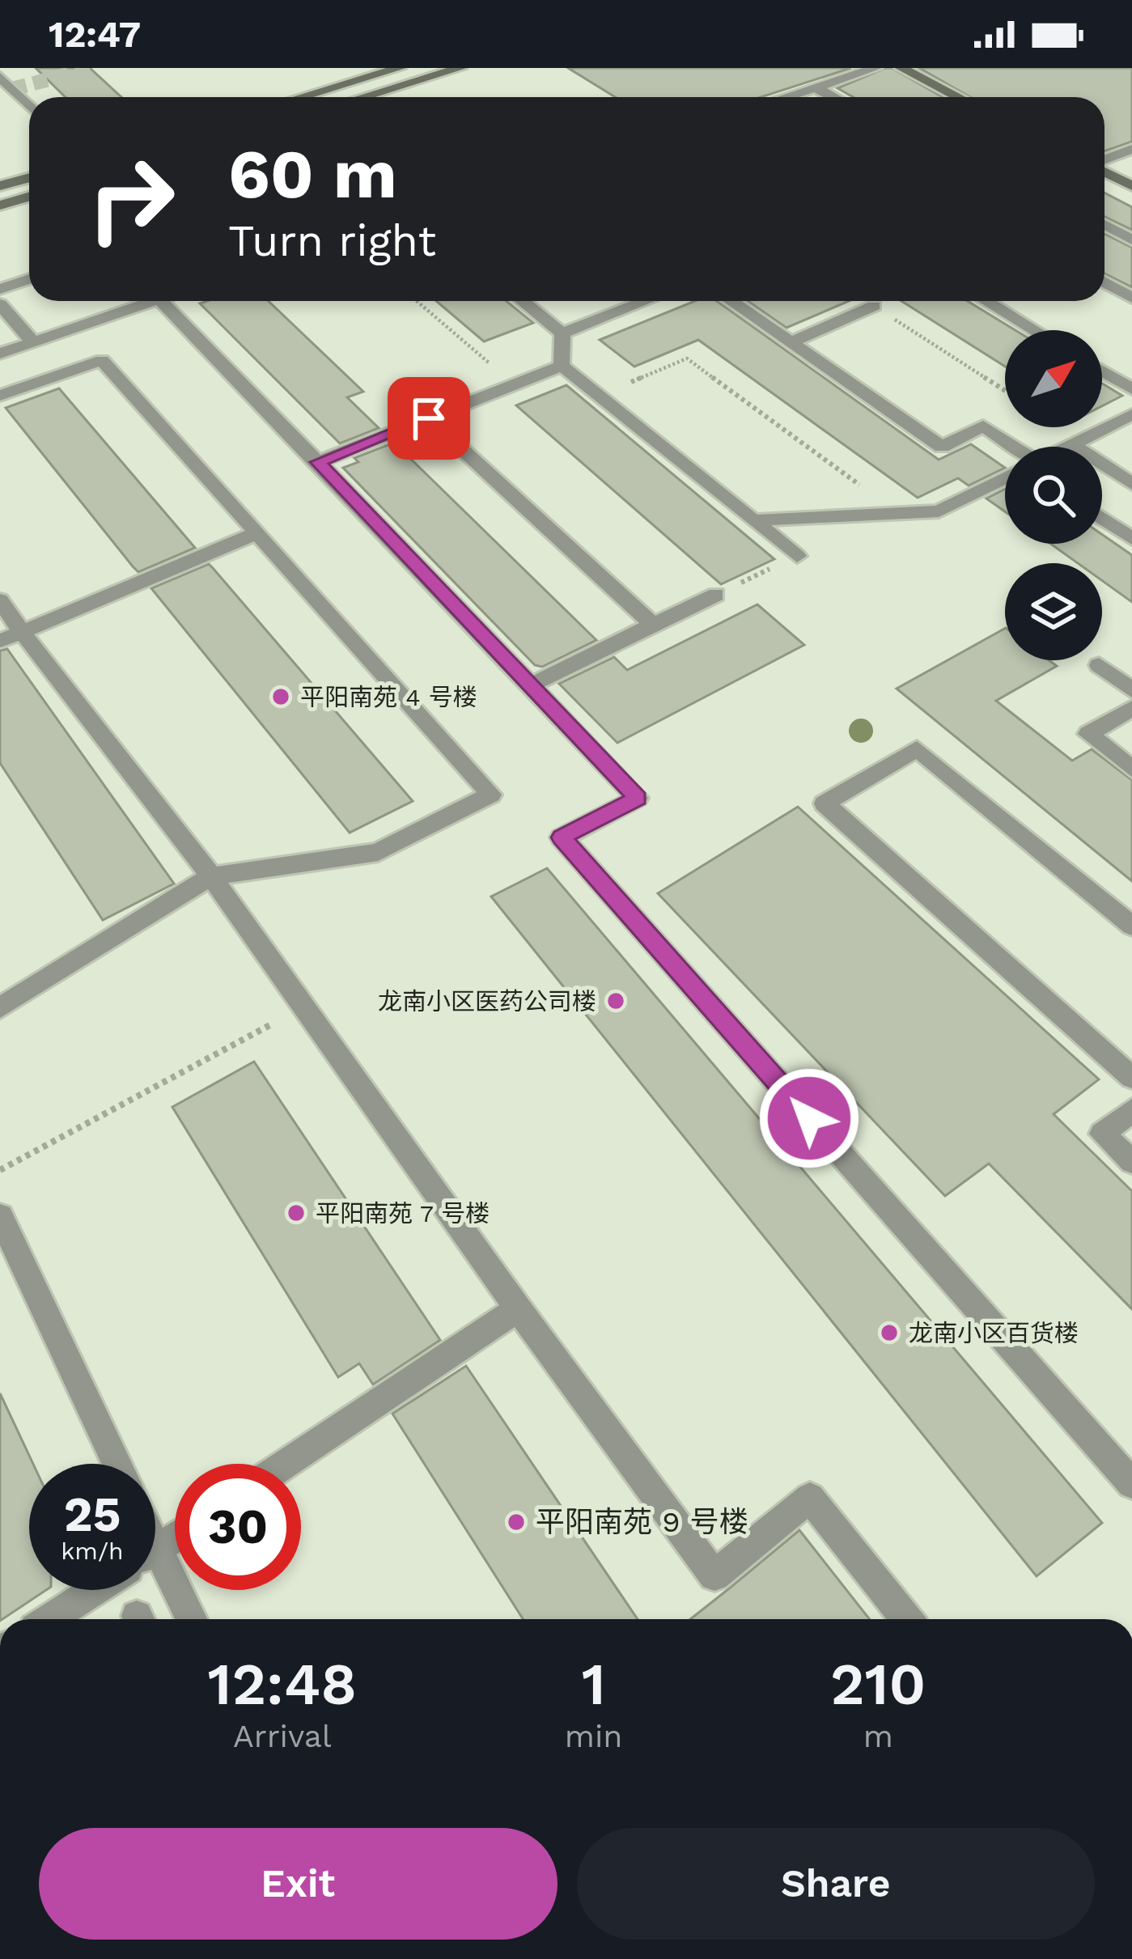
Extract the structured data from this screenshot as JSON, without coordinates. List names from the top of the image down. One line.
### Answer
{"places":["平阳南苑 4 号楼","龙南小区医药公司楼","平阳南苑 7 号楼","龙南小区百货楼","平阳南苑 9 号楼"],"north":"top right","page":{"status":"12:47","turn":["60 m","Turn right"],"speed":"25 km/h","limit":"30","eta":["12:48","Arrival","1","min","210","m"],"buttons":["Exit","Share"]}}
